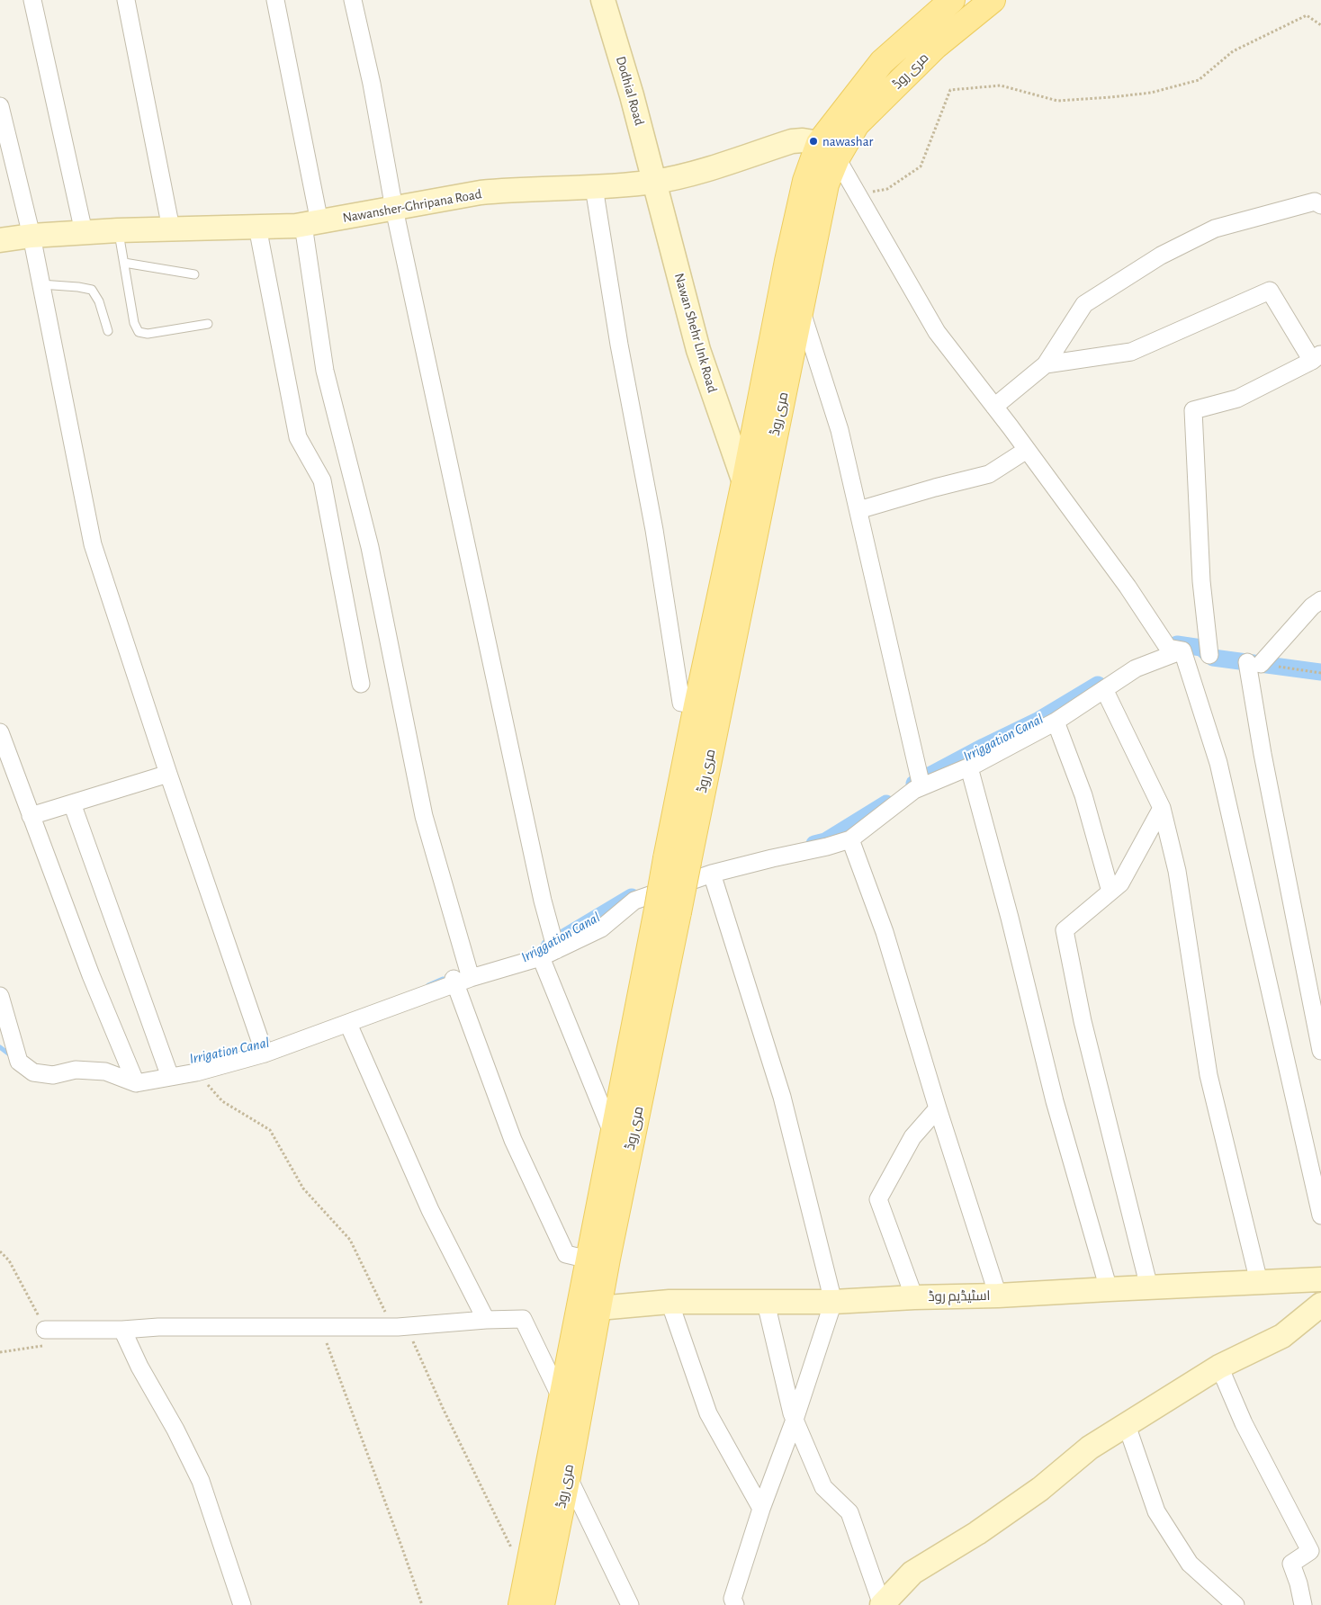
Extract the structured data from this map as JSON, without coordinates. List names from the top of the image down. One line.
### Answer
{"streets":{"main road":["مری روڈ"],"street":["Dodhial Road","Nawansher-Ghripana Road","Nawan Shehr LInk Road","اسٹیڈیم روڈ"]},"crossings":[["مری روڈ","Nawansher-Ghripana Road"],["مری روڈ","Nawan Shehr LInk Road"],["مری روڈ","اسٹیڈیم روڈ"],["Dodhial Road","Nawansher-Ghripana Road"],["Dodhial Road","Nawan Shehr LInk Road"],["Nawansher-Ghripana Road","Nawan Shehr LInk Road"]],"water":["Irriggation Canal","Irrigation Canal"],"places":["nawashar"]}
